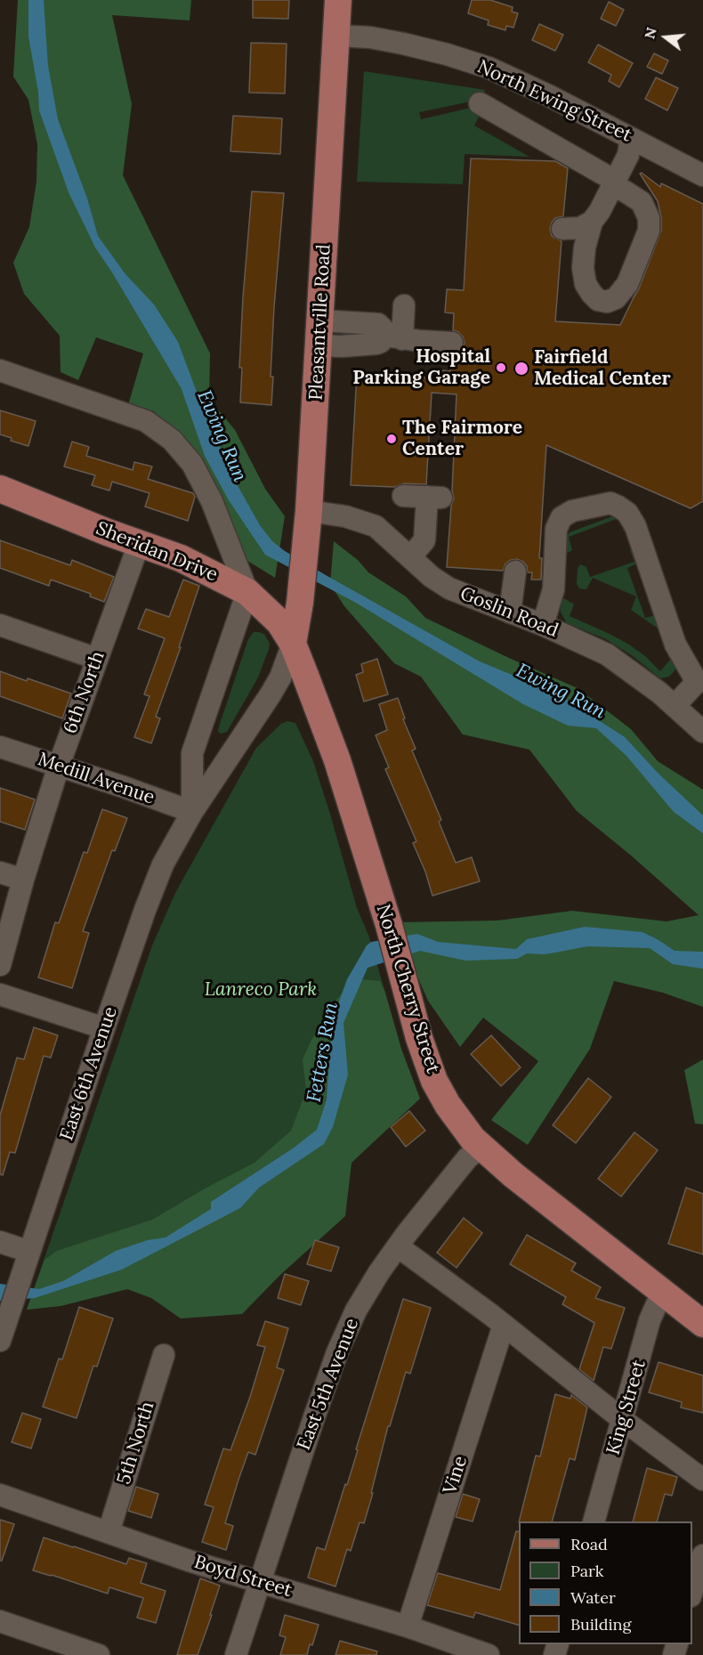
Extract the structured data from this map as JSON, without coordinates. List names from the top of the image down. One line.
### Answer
{"streets":{"main road":["Pleasantville Road","Sheridan Drive","North Cherry Street"],"street":["North Ewing Street","Goslin Road","6th North","Medill Avenue","East 6th Avenue","East 5th Avenue","King Street","5th North","Vine","Boyd Street"]},"crossings":[["North Ewing Street","Pleasantville Road"],["Pleasantville Road","Sheridan Drive"],["Pleasantville Road","Goslin Road"],["Pleasantville Road","North Cherry Street"],["Pleasantville Road","East 6th Avenue"],["Sheridan Drive","6th North"],["Sheridan Drive","North Cherry Street"],["Sheridan Drive","East 6th Avenue"],["6th North","Medill Avenue"],["Medill Avenue","East 6th Avenue"],["North Cherry Street","East 6th Avenue"],["North Cherry Street","East 5th Avenue"],["North Cherry Street","King Street"],["East 5th Avenue","Boyd Street"],["5th North","Boyd Street"],["Vine","Boyd Street"]],"water":["Ewing Run","Fetters Run"],"parks":["Lanreco Park"],"places":["Hospital Parking Garage","Fairfield Medical Center","The Fairmore Center"],"legend":["Road","Park","Water","Building"],"north":"left"}
